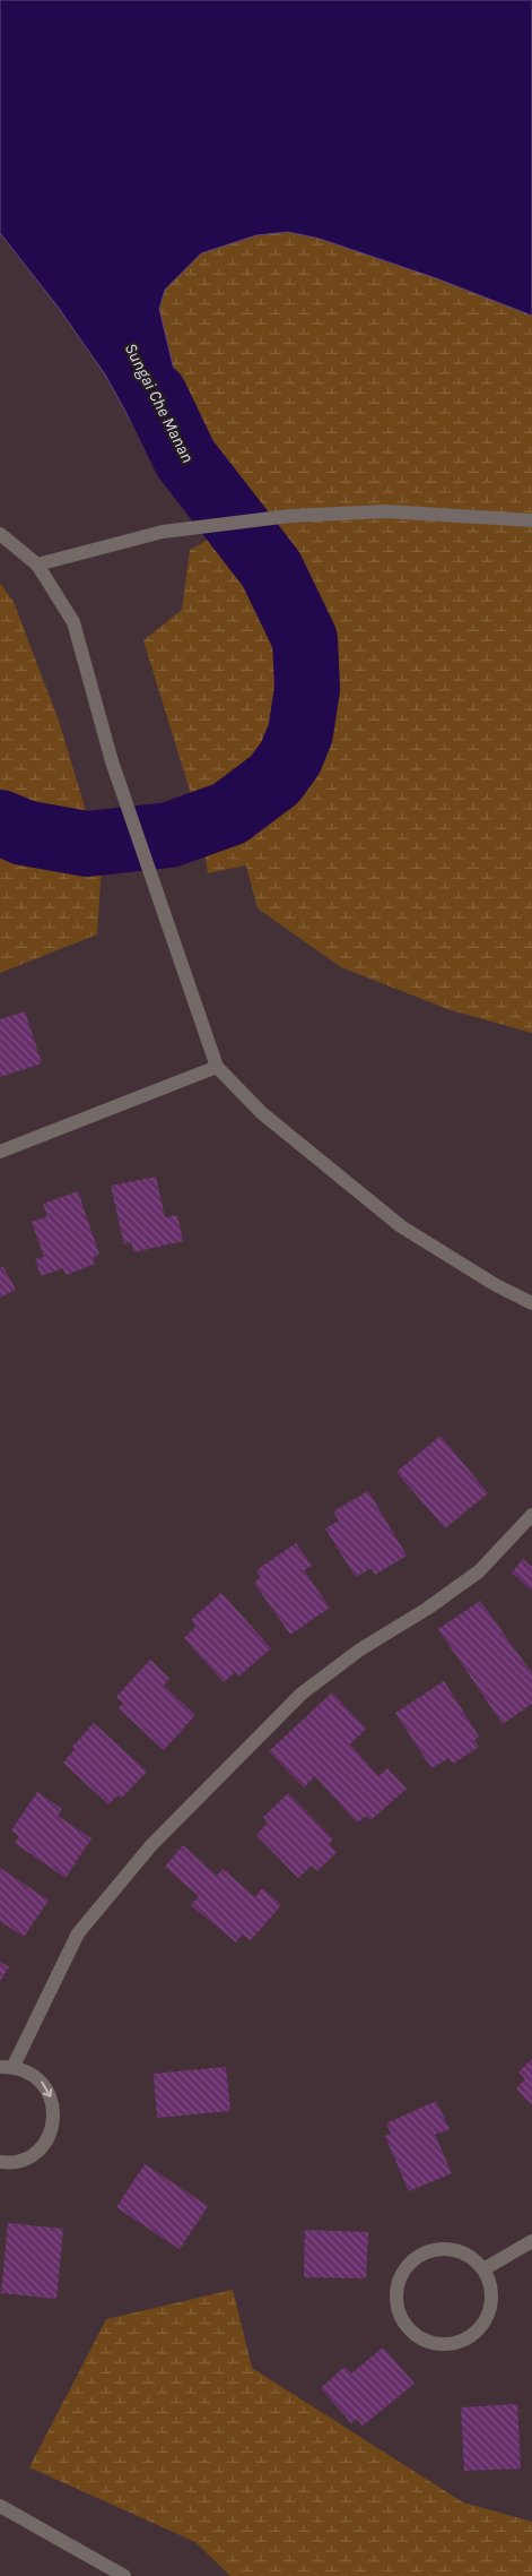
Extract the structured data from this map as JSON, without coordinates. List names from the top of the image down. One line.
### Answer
{"water":["Sungai Che Manan"]}
